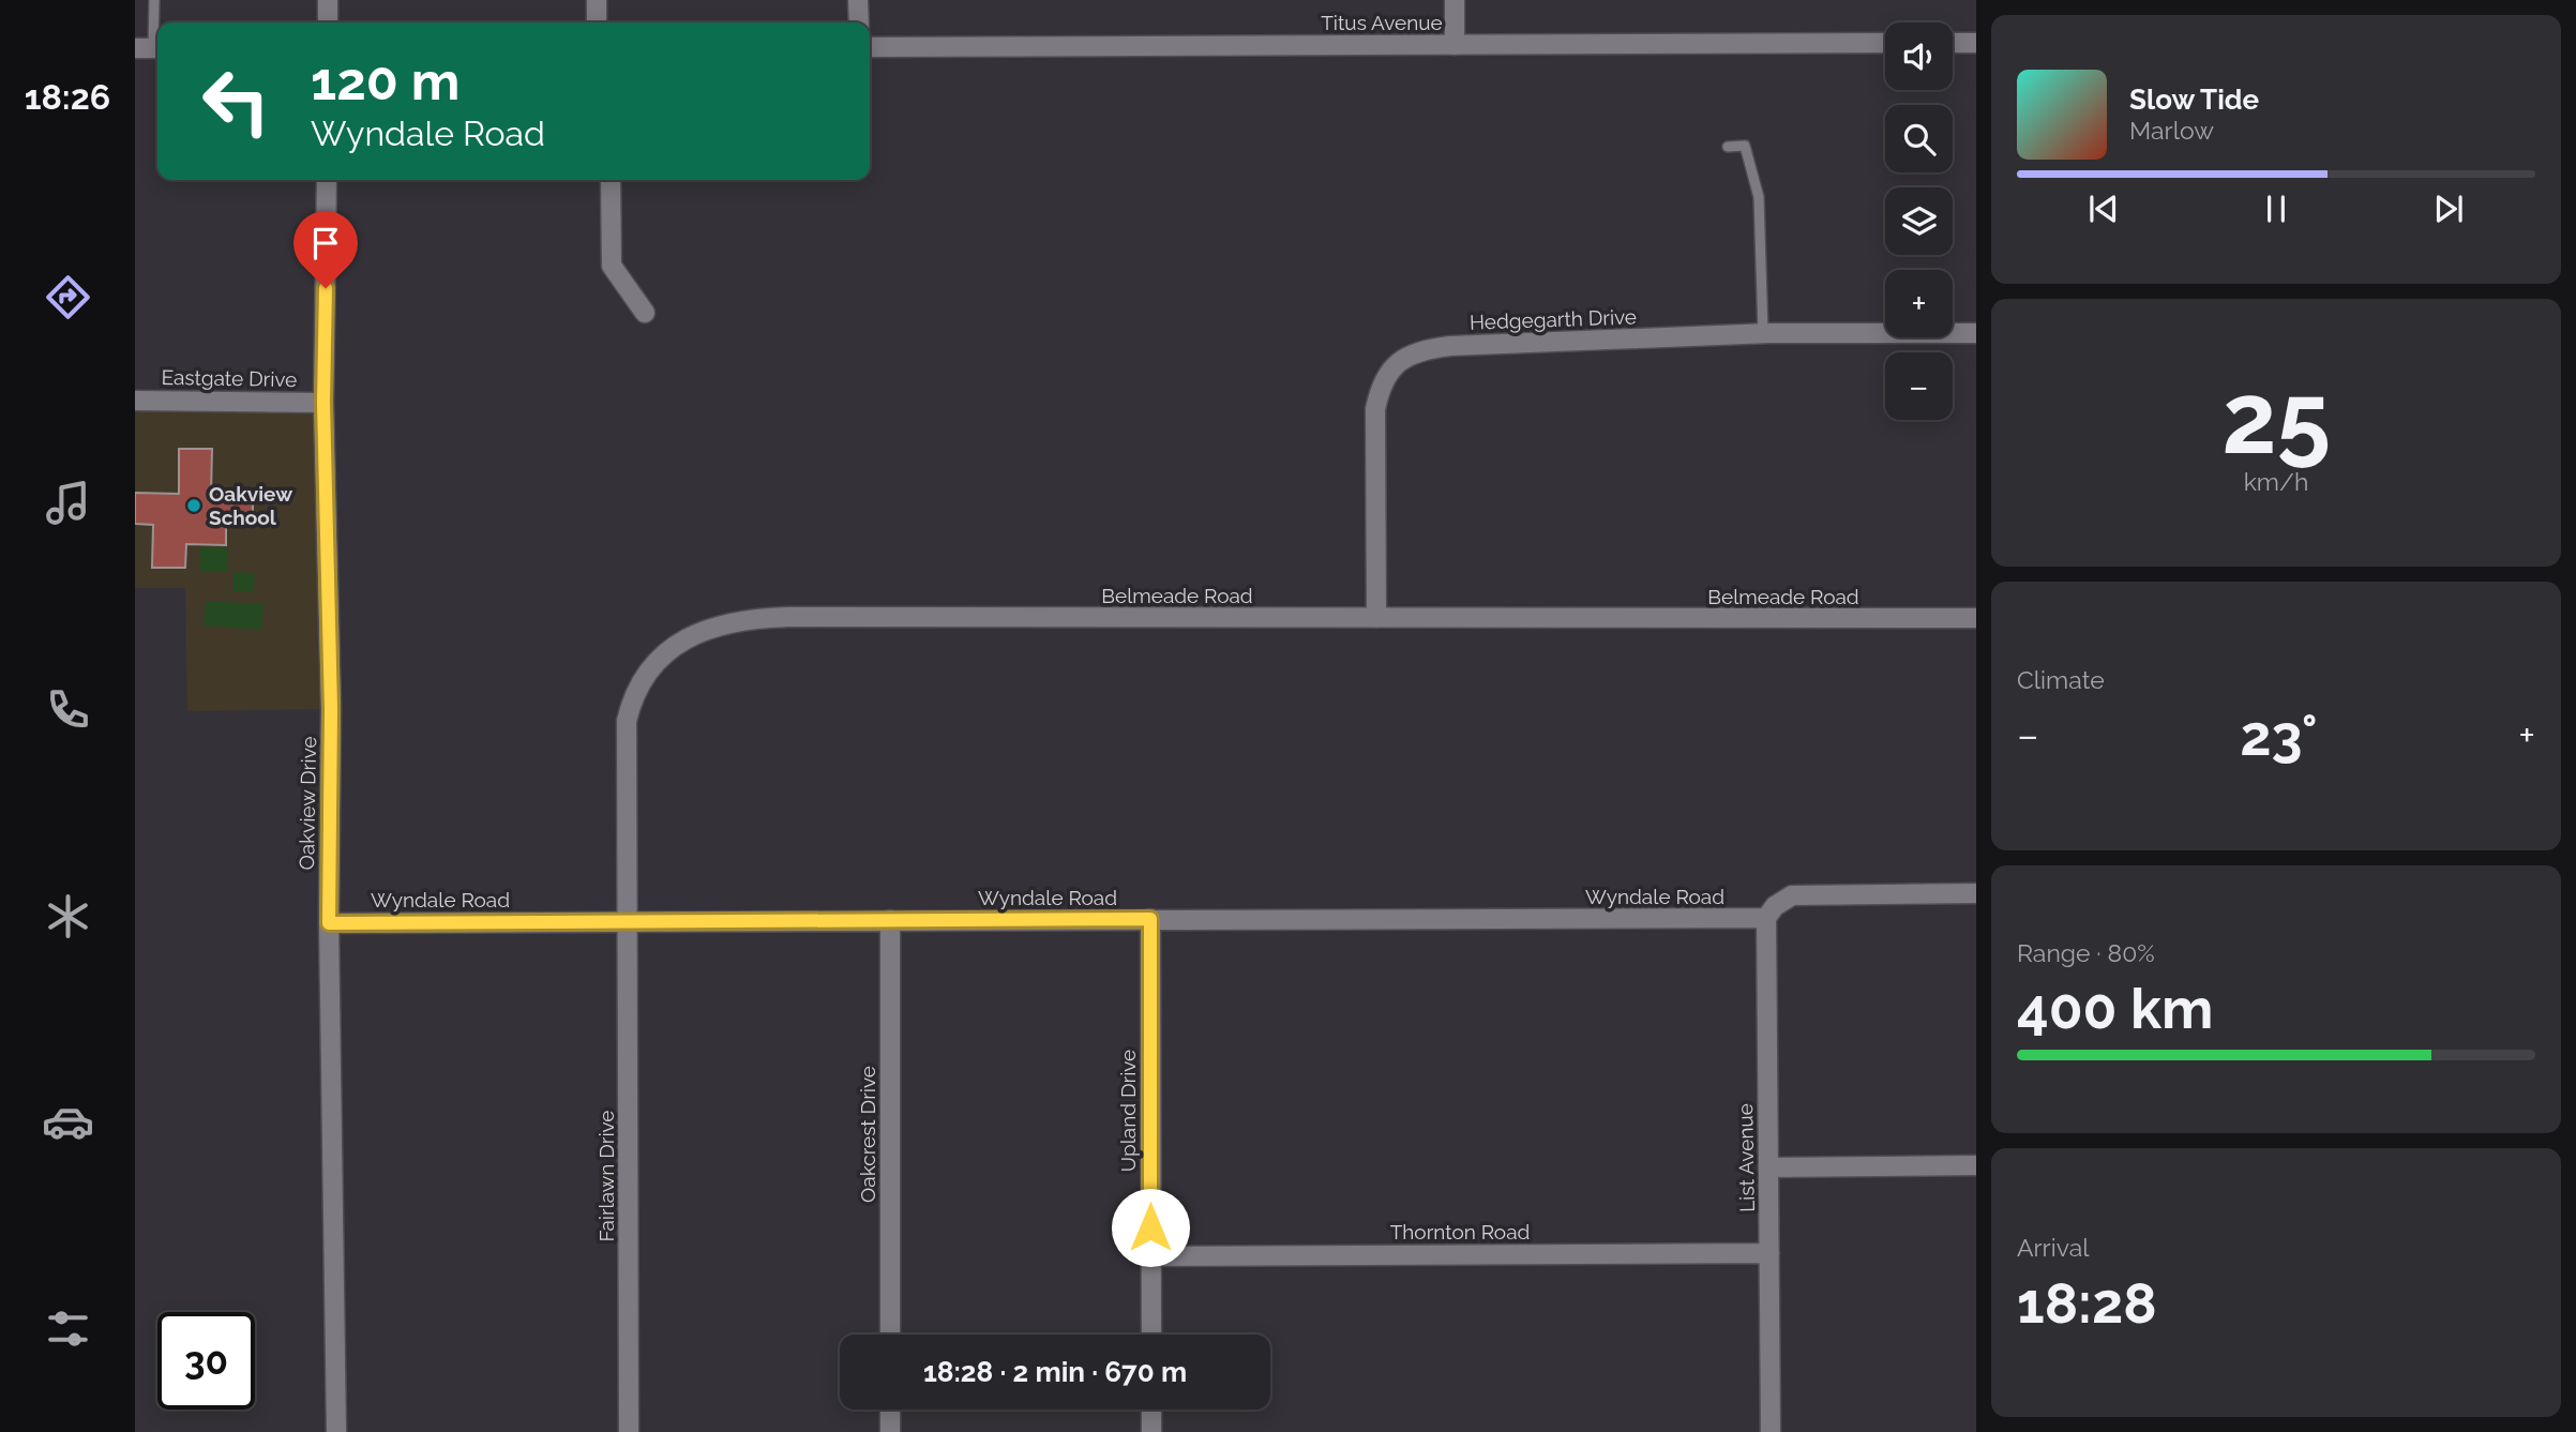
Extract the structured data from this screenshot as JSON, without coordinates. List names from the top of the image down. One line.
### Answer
{"streets":{"street":["Titus Avenue","Hedgegarth Drive","Eastgate Drive","Belmeade Road","Oakview Drive","Wyndale Road","Upland Drive","Oakcrest Drive","List Avenue","Fairlawn Drive","Thornton Road"]},"crossings":[["Hedgegarth Drive","Belmeade Road"],["Eastgate Drive","Oakview Drive"],["Belmeade Road","Wyndale Road"],["Belmeade Road","Fairlawn Drive"],["Oakview Drive","Wyndale Road"],["Wyndale Road","Upland Drive"],["Wyndale Road","Oakcrest Drive"],["Wyndale Road","List Avenue"],["Wyndale Road","Fairlawn Drive"],["Upland Drive","Thornton Road"],["List Avenue","Thornton Road"]],"places":["Oakview School"],"page":{"tabs":"18:26","map_buttons":["+","−"],"turn":["120 m","Wyndale Road"],"song":["Slow Tide","Marlow"],"tile":[["25","km/h"],"Climate",["Range · 80%","400 km"],["Arrival","18:28"]],"heat":["−","23°","+"],"limit":"30","trip":"18:28 · 2 min · 670 m"}}
